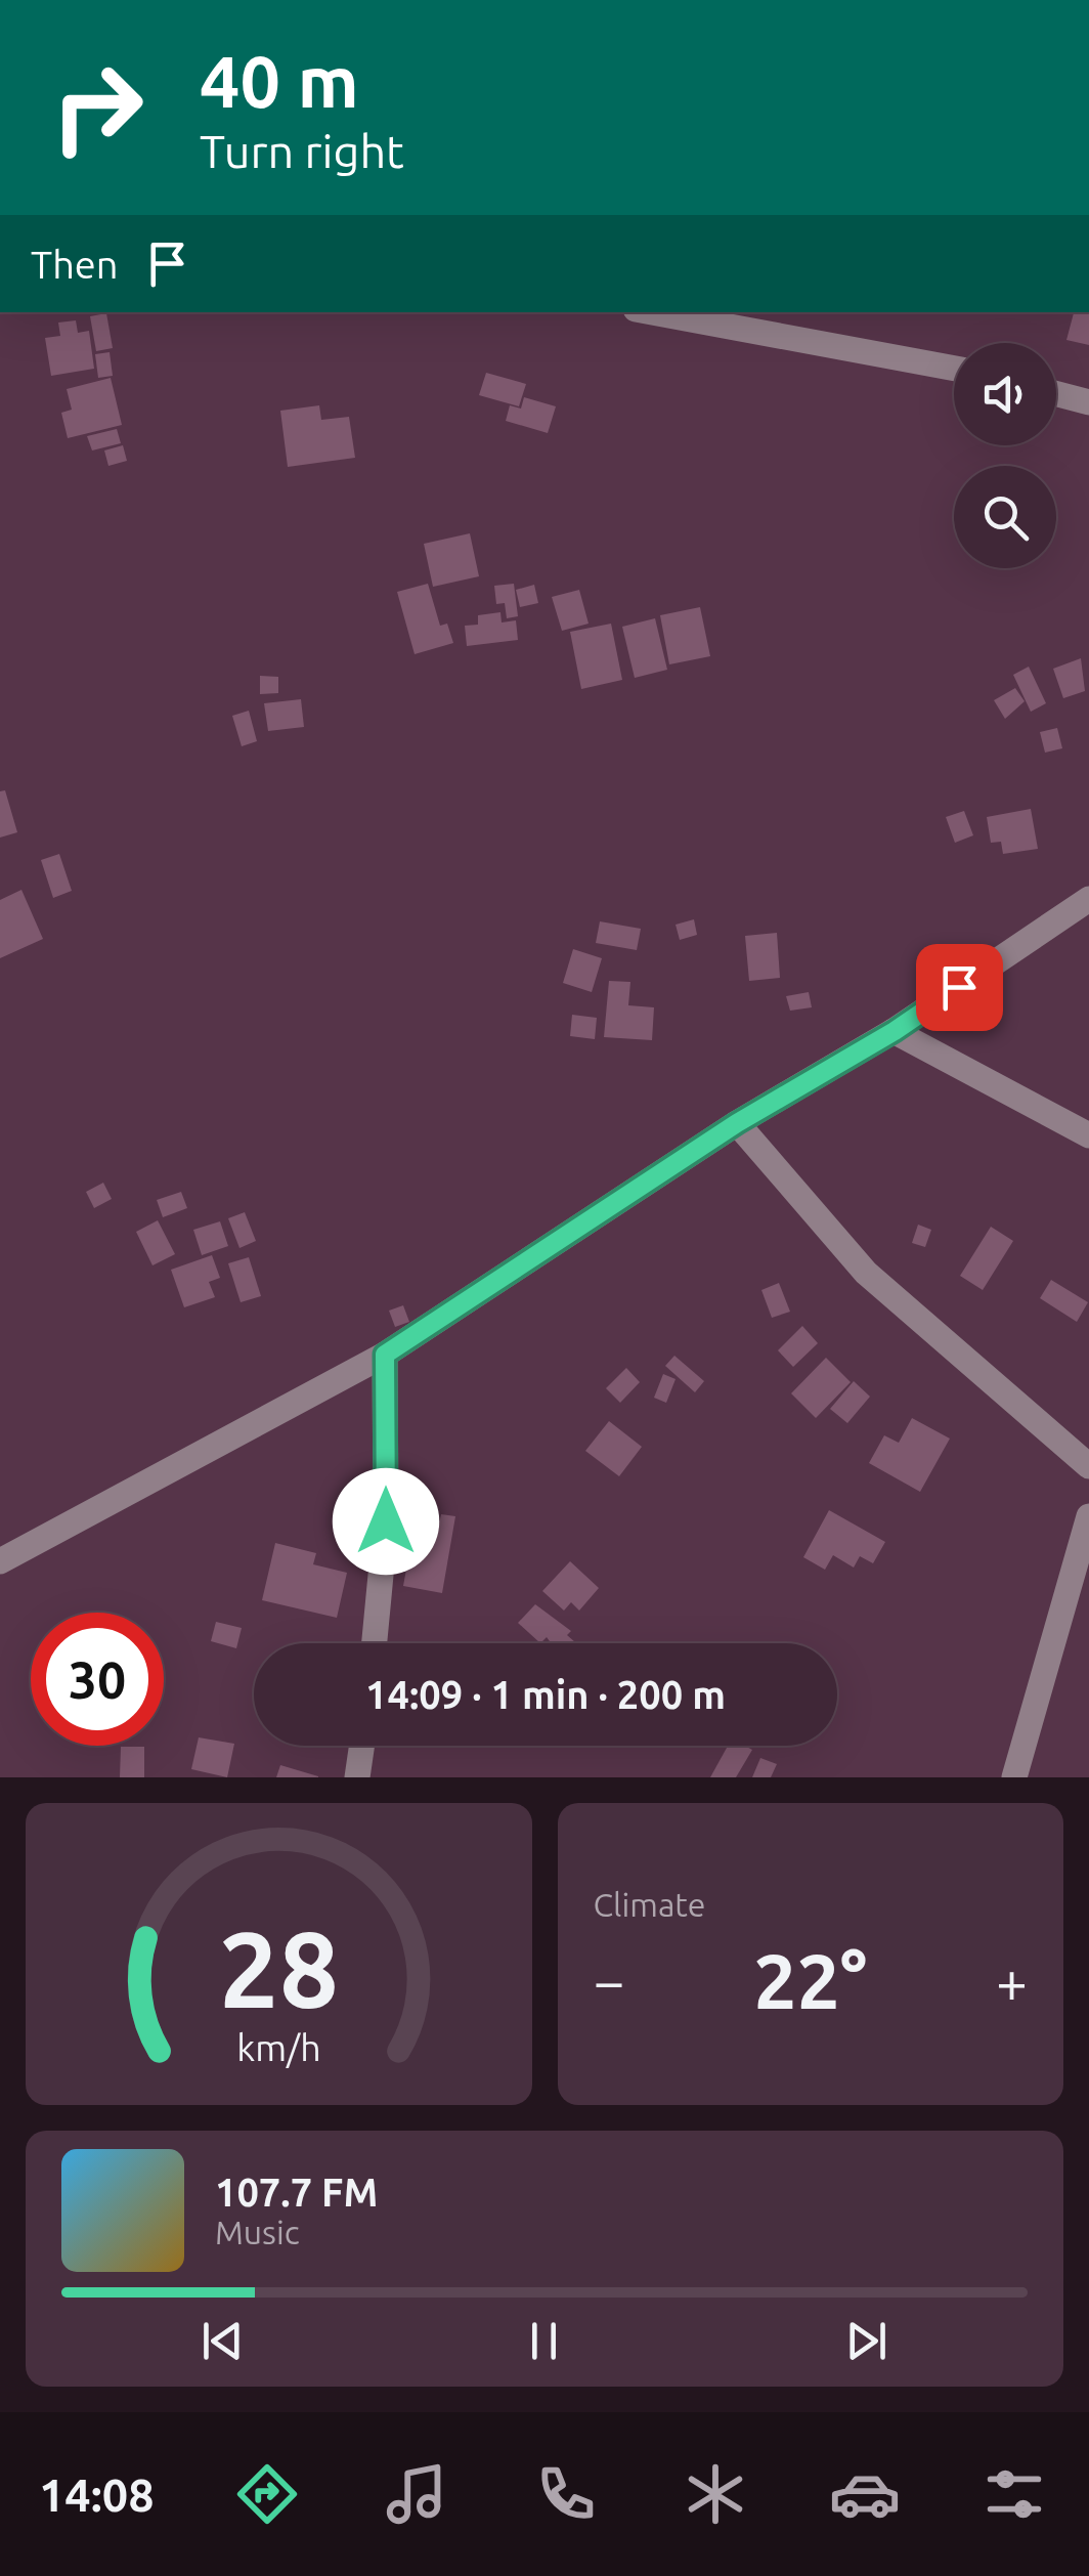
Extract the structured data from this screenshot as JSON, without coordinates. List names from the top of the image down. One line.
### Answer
{"page":{"turn":["40 m","Turn right"],"then":"Then","limit":"30","trip":"14:09 · 1 min · 200 m","tile":"Climate","heat":["−","22°","+"],"song":["107.7 FM","Music"],"tabs":"14:08","gauge":["28","km/h"]}}
